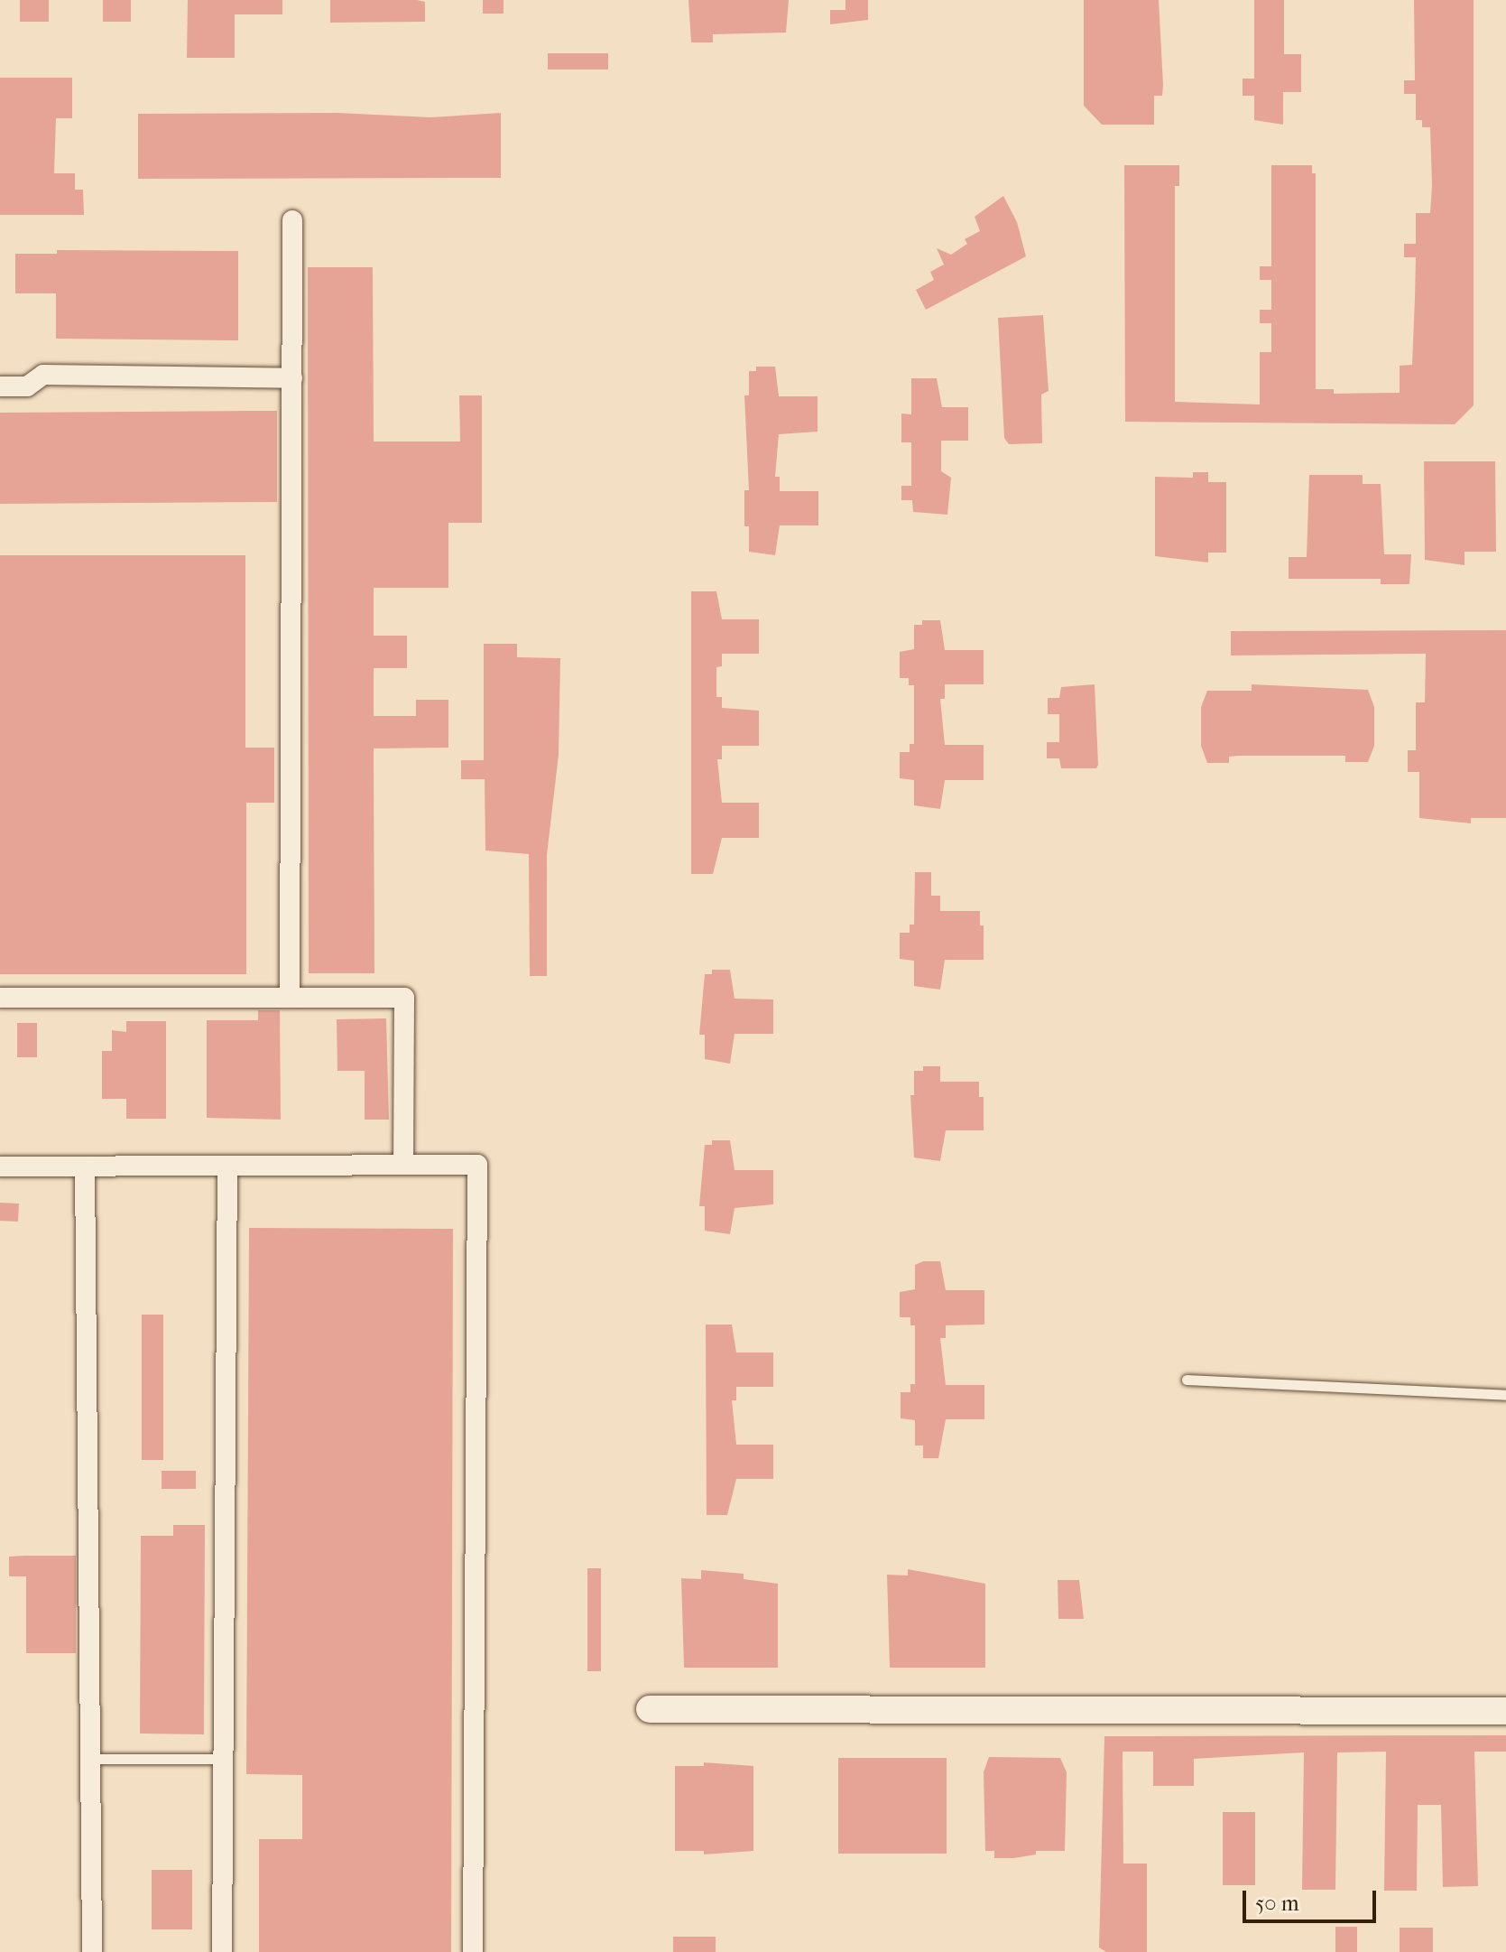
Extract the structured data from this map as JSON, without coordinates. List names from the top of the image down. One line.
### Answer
{"scale_bar":"50 m"}
